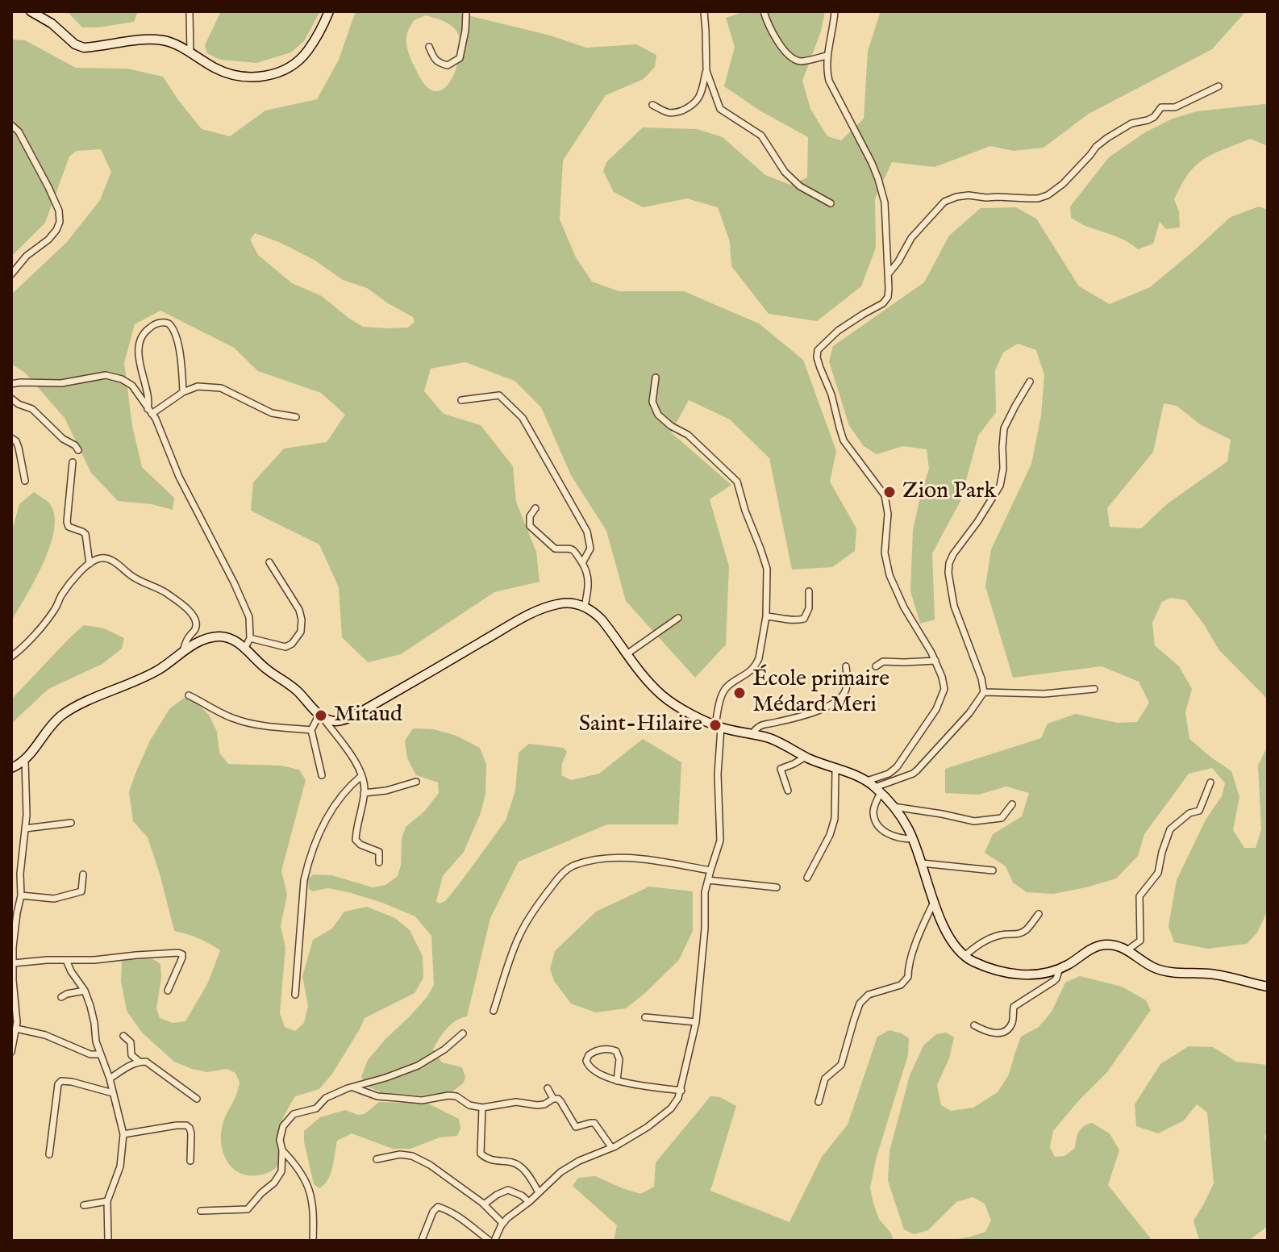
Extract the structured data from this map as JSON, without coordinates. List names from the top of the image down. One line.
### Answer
{"places":["Zion Park","École primaire Médard Meri","Mitaud","Saint-Hilaire"]}
